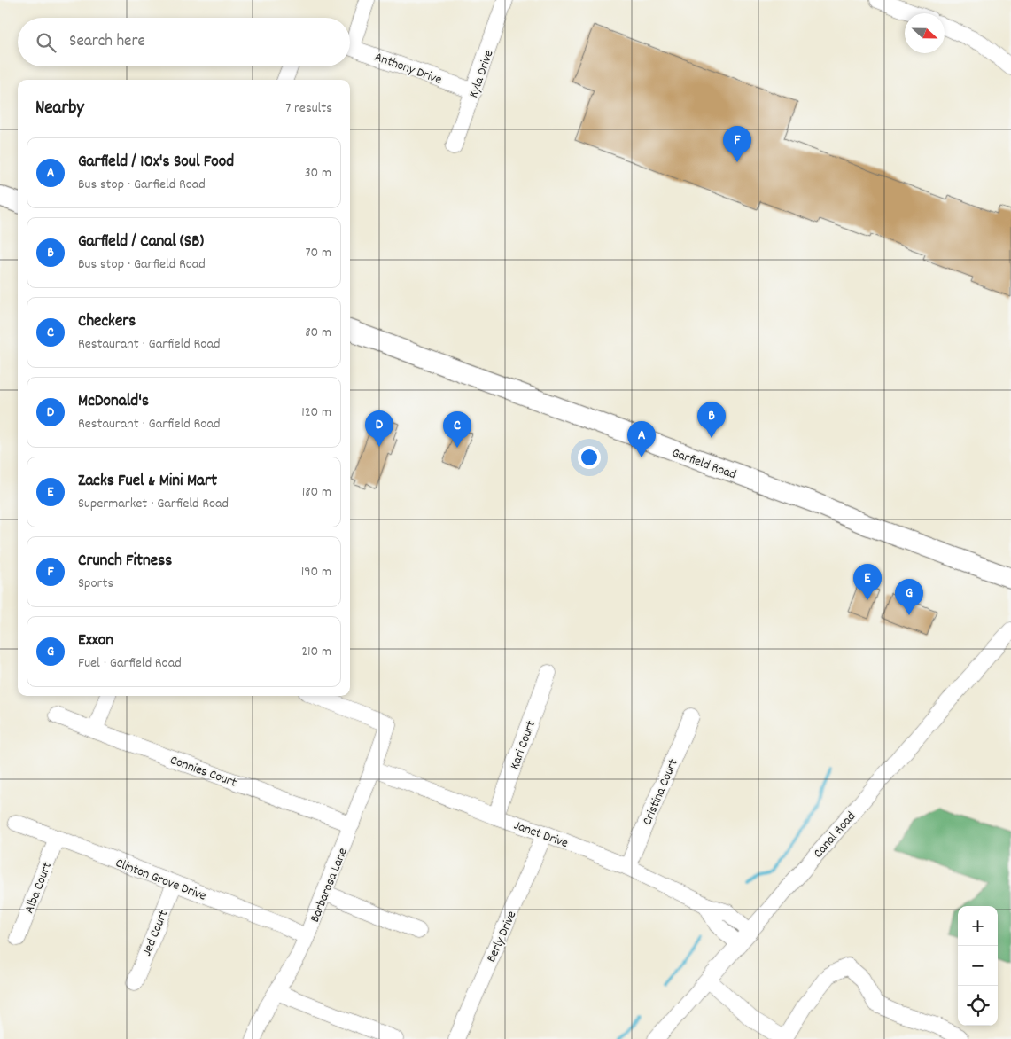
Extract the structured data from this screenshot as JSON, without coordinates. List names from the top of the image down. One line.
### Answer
{"streets":{"main road":["Garfield Road"],"street":["Anthony Drive","Kyla Drive","Kari Court","Connies Court","Cristina Court","Janet Drive","Canal Road","Clinton Grove Drive","Barbarosa Lane","Alba Court","Jed Court","Berly Drive"]},"crossings":[["Anthony Drive","Kyla Drive"],["Kari Court","Janet Drive"],["Connies Court","Barbarosa Lane"],["Cristina Court","Janet Drive"],["Janet Drive","Canal Road"],["Janet Drive","Barbarosa Lane"],["Janet Drive","Berly Drive"],["Clinton Grove Drive","Barbarosa Lane"],["Clinton Grove Drive","Alba Court"],["Clinton Grove Drive","Jed Court"]],"north":"right","page":{"search":"Search here","heading":["Nearby","7 results"],"pins":["F","B","D","C","A","E","G"],"list":[{"mark":"A","name":"Garfield / 10x's Soul Food","note":"Bus stop · Garfield Road","value":"30 m"},{"mark":"B","name":"Garfield / Canal (SB)","note":"Bus stop · Garfield Road","value":"70 m"},{"mark":"C","name":"Checkers","note":"Restaurant · Garfield Road","value":"80 m"},{"mark":"D","name":"McDonald's","note":"Restaurant · Garfield Road","value":"120 m"},{"mark":"E","name":"Zacks Fuel & Mini Mart","note":"Supermarket · Garfield Road","value":"180 m"},{"mark":"F","name":"Crunch Fitness","note":"Sports","value":"190 m"},{"mark":"G","name":"Exxon","note":"Fuel · Garfield Road","value":"210 m"}],"map_buttons":["+","−"]}}
